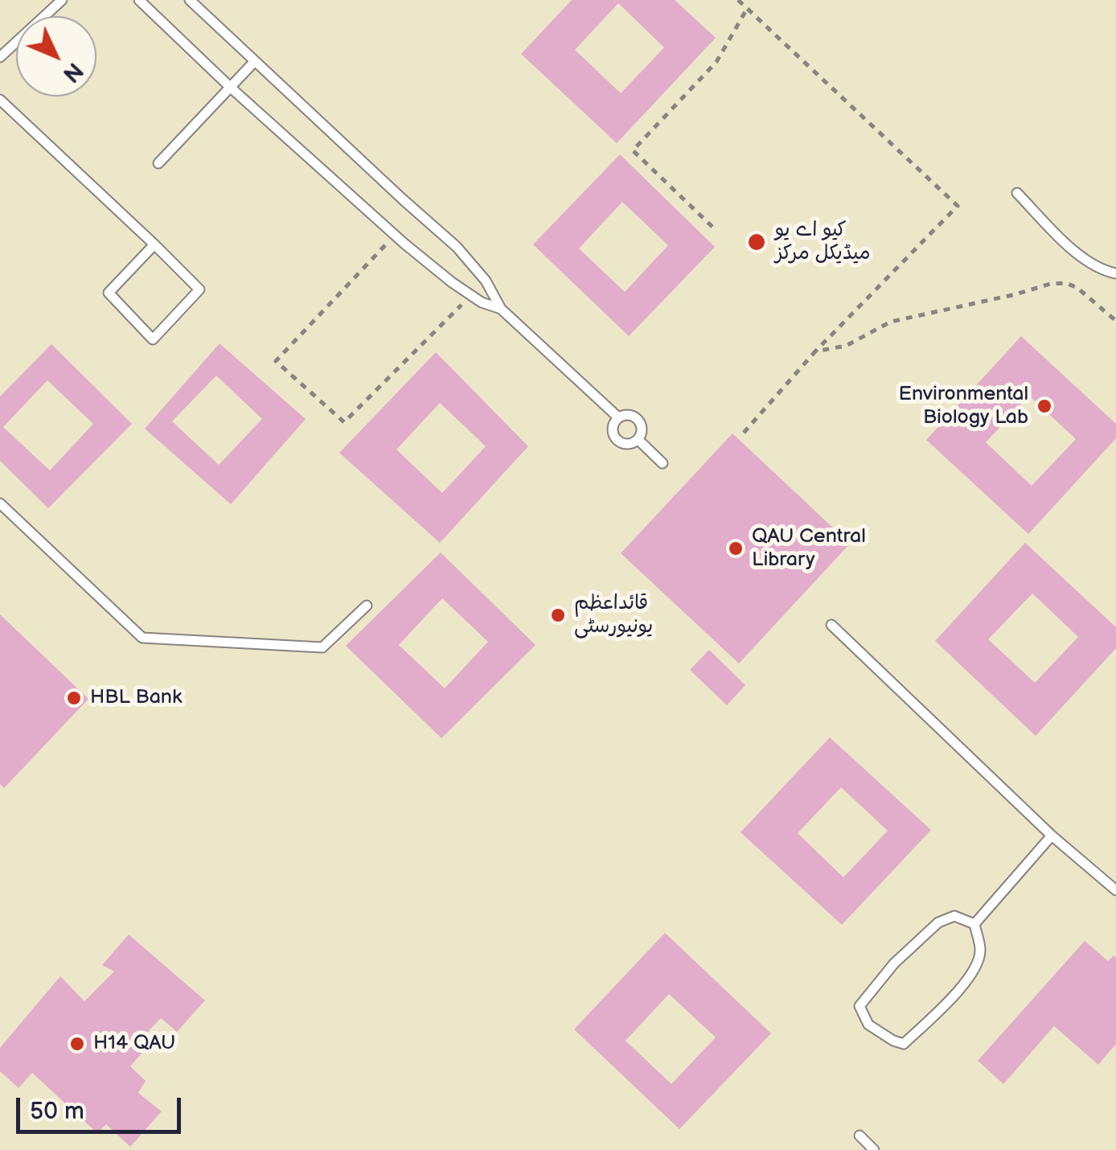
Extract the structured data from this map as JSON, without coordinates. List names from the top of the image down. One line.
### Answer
{"places":["کیو اے یو میڈیکل مرکز","Environmental Biology Lab","QAU Central Library","قائداعظم یونیورسٹی","HBL Bank","H14 QAU"],"scale_bar":"50 m","north":"bottom right"}
